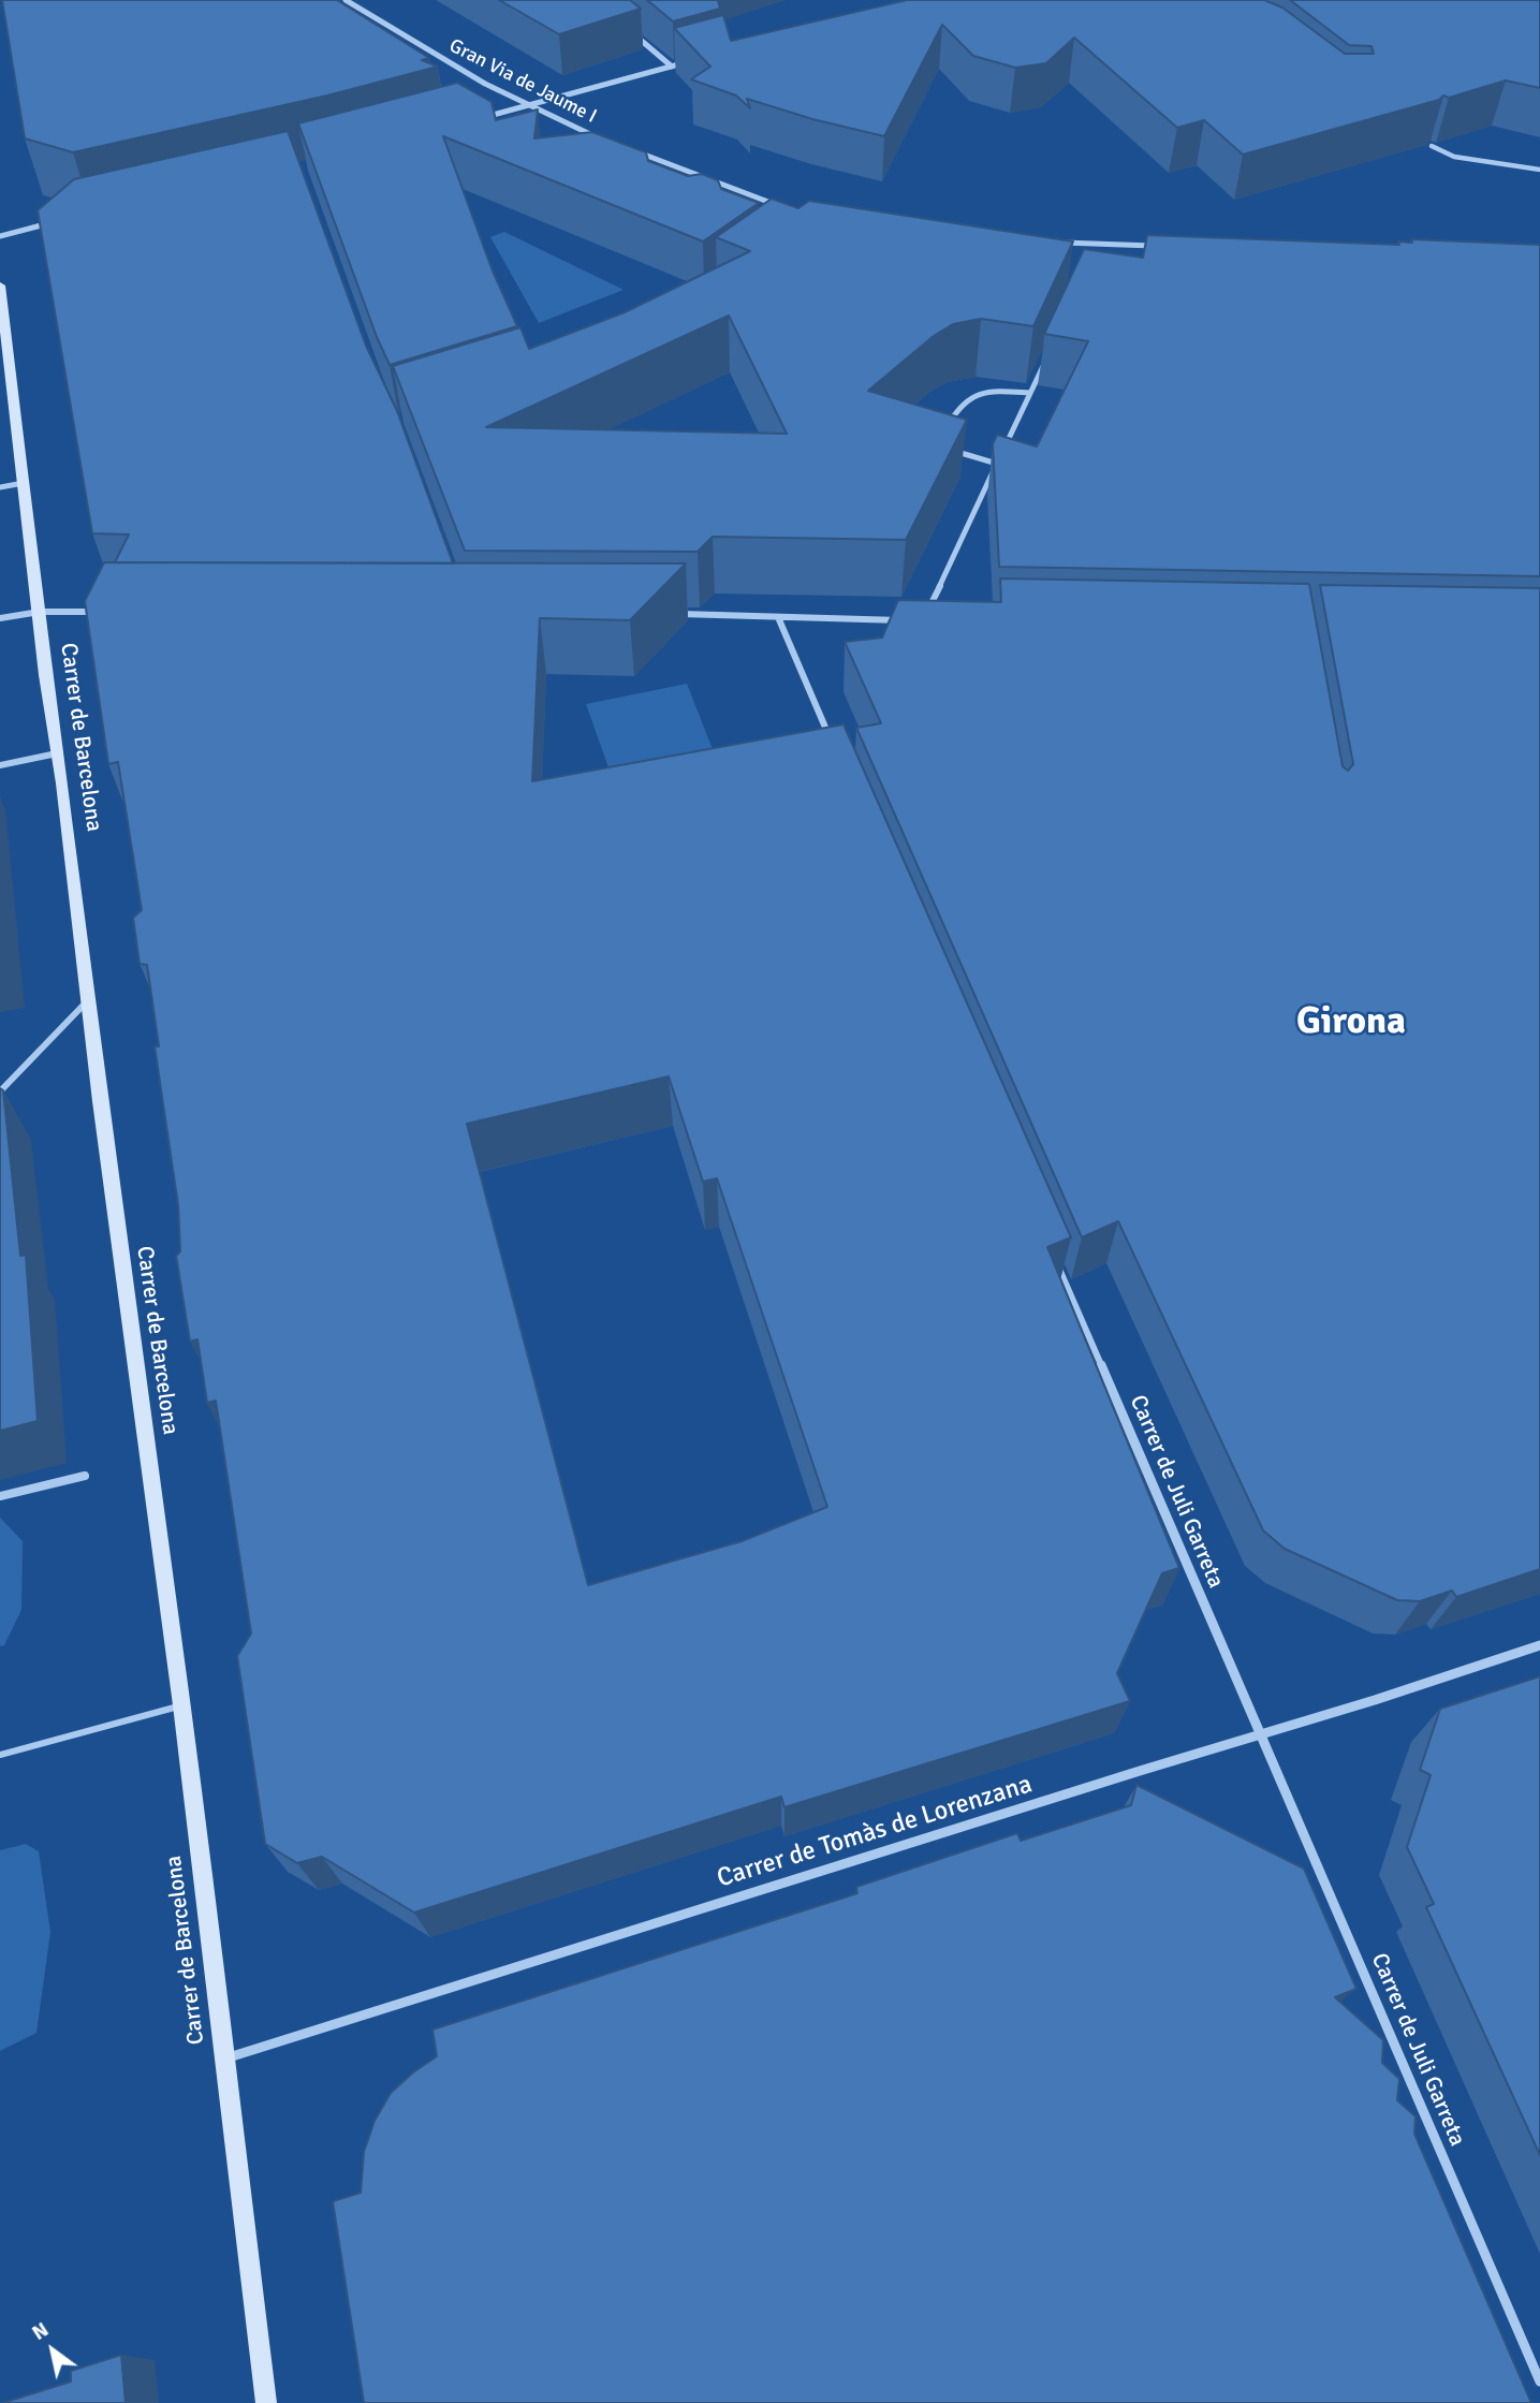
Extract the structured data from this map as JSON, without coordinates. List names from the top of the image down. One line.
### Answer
{"streets":{"main road":["Carrer de Barcelona"],"street":["Gran Via de Jaume I","Carrer de Juli Garreta","Carrer de Tomàs de Lorenzana"]},"crossings":[["Carrer de Barcelona","Carrer de Tomàs de Lorenzana"],["Carrer de Juli Garreta","Carrer de Tomàs de Lorenzana"]],"districts":["Girona"],"north":"top left"}
